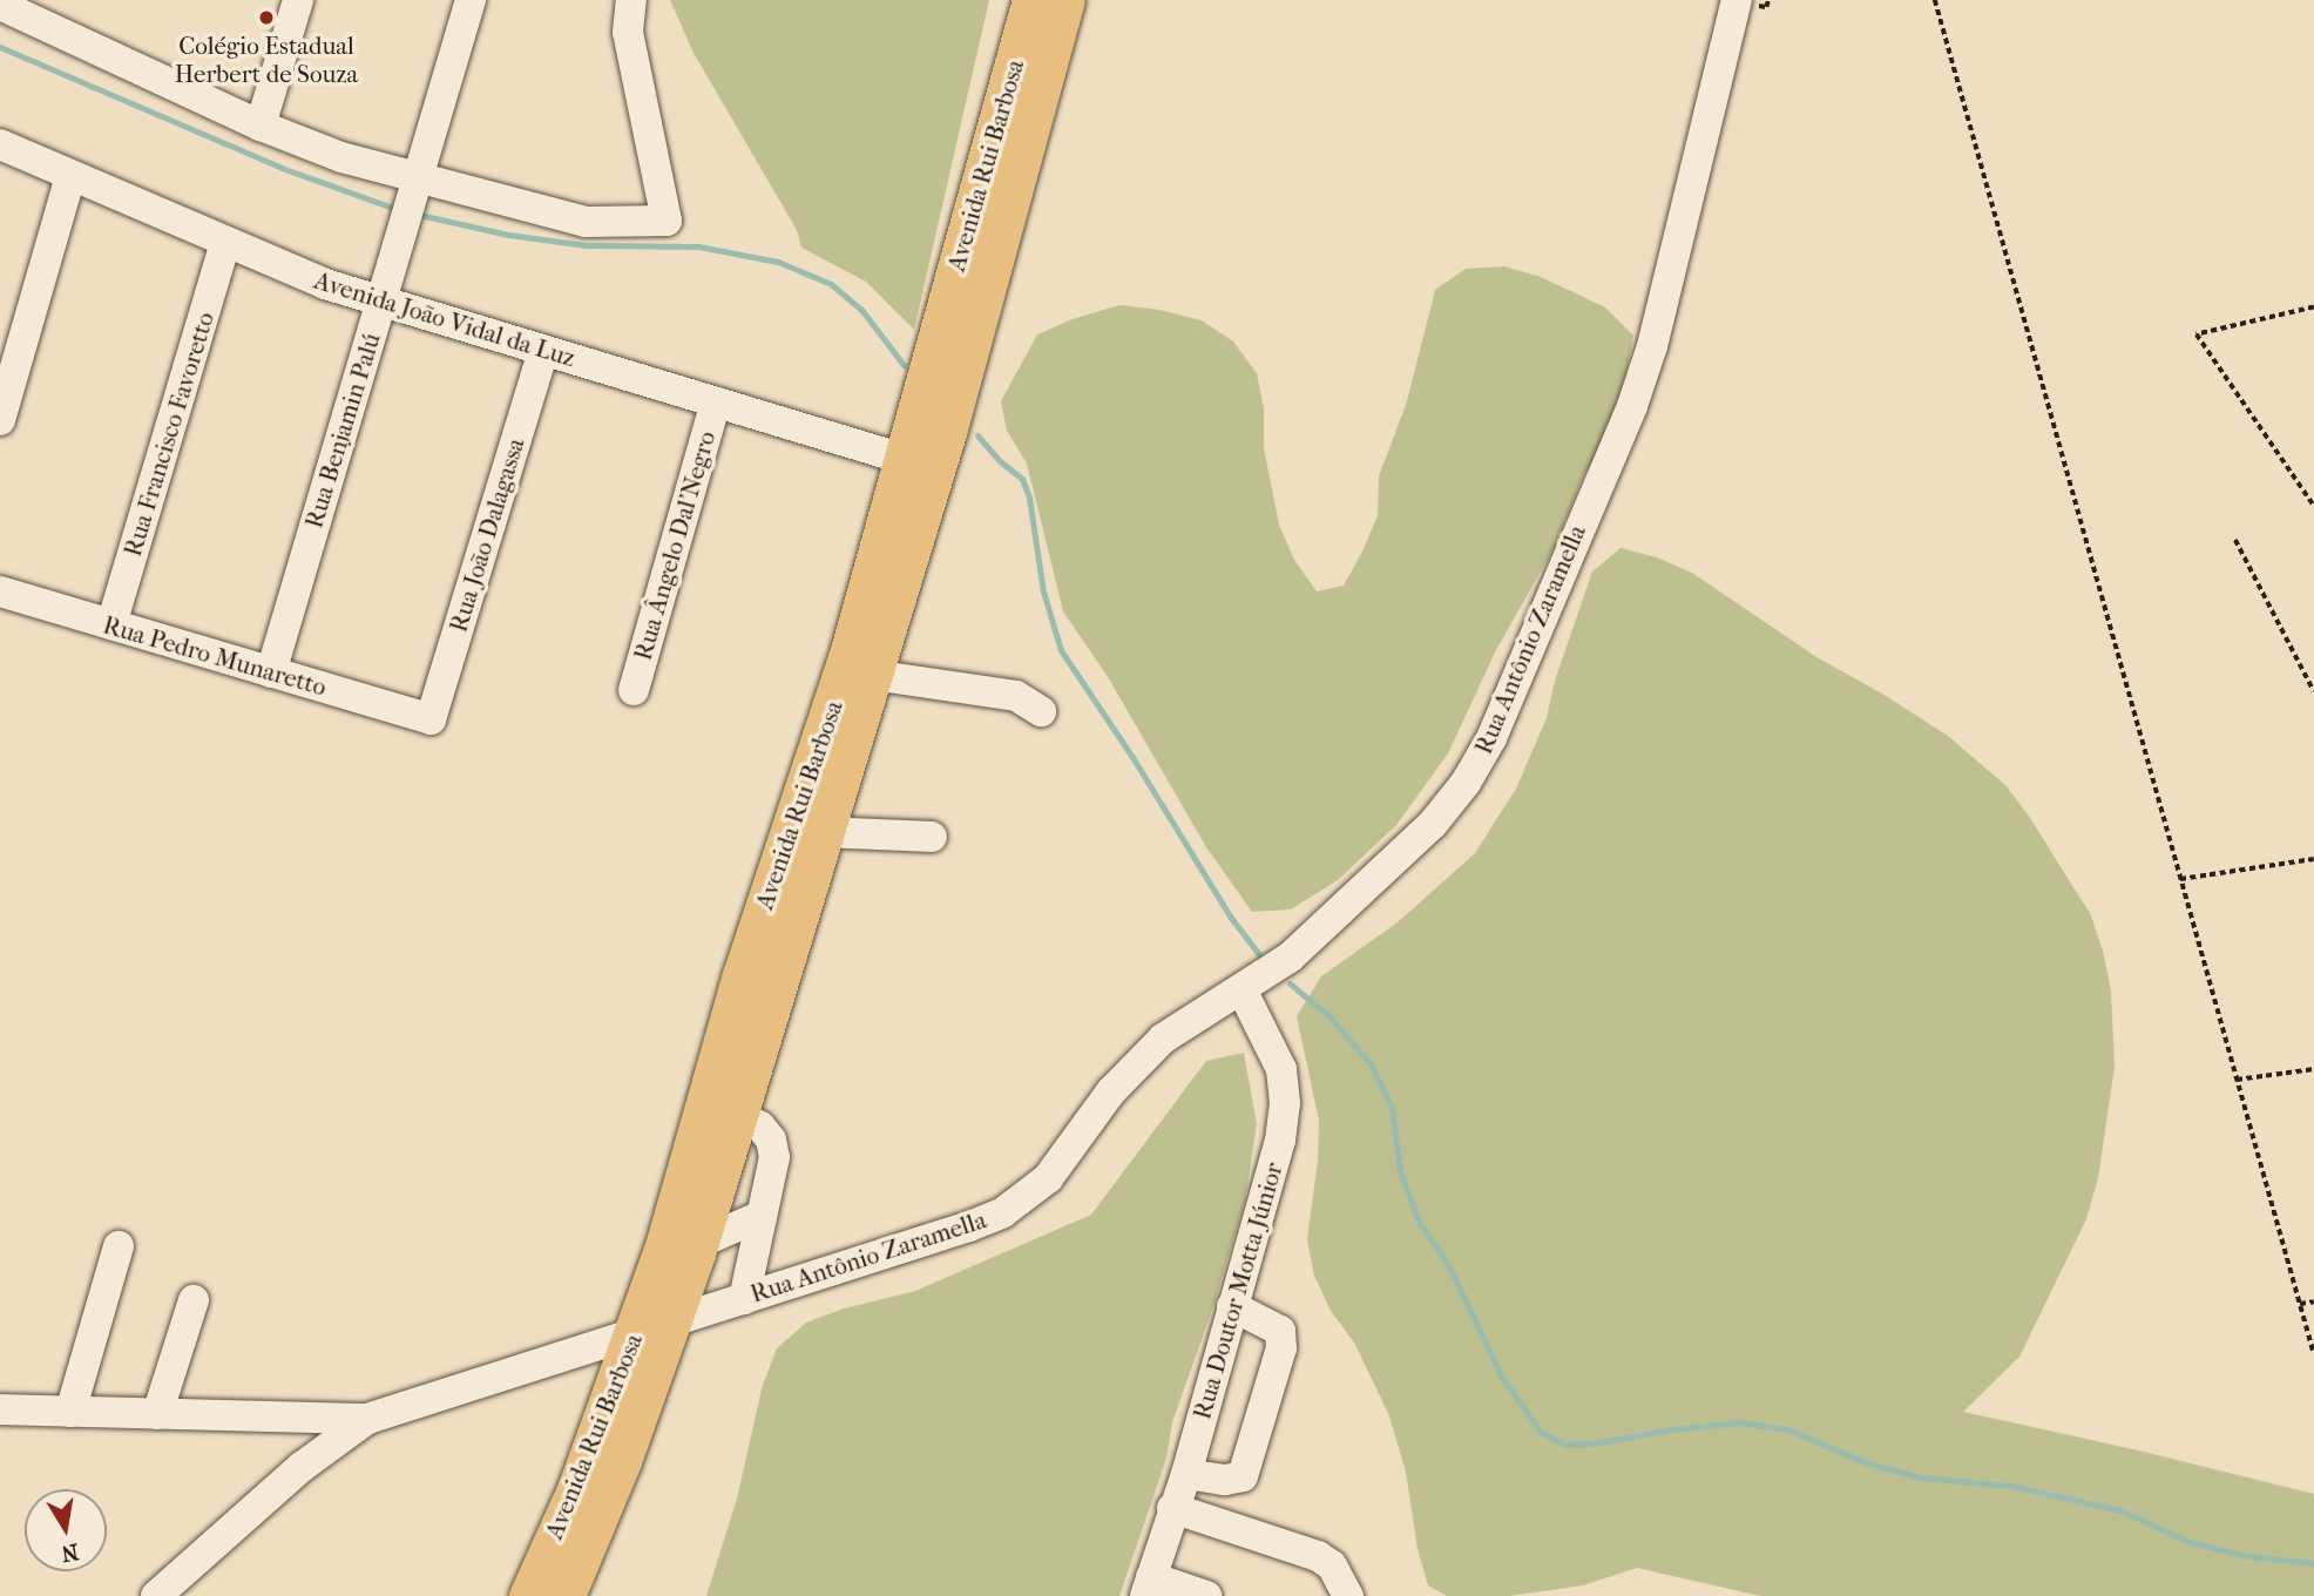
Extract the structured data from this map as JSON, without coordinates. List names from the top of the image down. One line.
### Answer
{"streets":{"main road":["Avenida Rui Barbosa"],"street":["Avenida João Vidal da Luz","Rua Benjamin Palú","Rua Francisco Favoretto","Rua João Dalagassa","Rua Ângelo Dal'Negro","Rua Antônio Zaramella","Rua Pedro Munaretto","Rua Doutor Motta Júnior"]},"crossings":[["Avenida Rui Barbosa","Avenida João Vidal da Luz"],["Avenida Rui Barbosa","Rua Antônio Zaramella"],["Avenida João Vidal da Luz","Rua Benjamin Palú"],["Avenida João Vidal da Luz","Rua Francisco Favoretto"],["Avenida João Vidal da Luz","Rua João Dalagassa"],["Avenida João Vidal da Luz","Rua Ângelo Dal'Negro"],["Rua Benjamin Palú","Rua Pedro Munaretto"],["Rua Francisco Favoretto","Rua Pedro Munaretto"],["Rua João Dalagassa","Rua Pedro Munaretto"],["Rua Antônio Zaramella","Rua Doutor Motta Júnior"]],"places":["Colégio Estadual Herbert de Souza"],"north":"bottom"}
